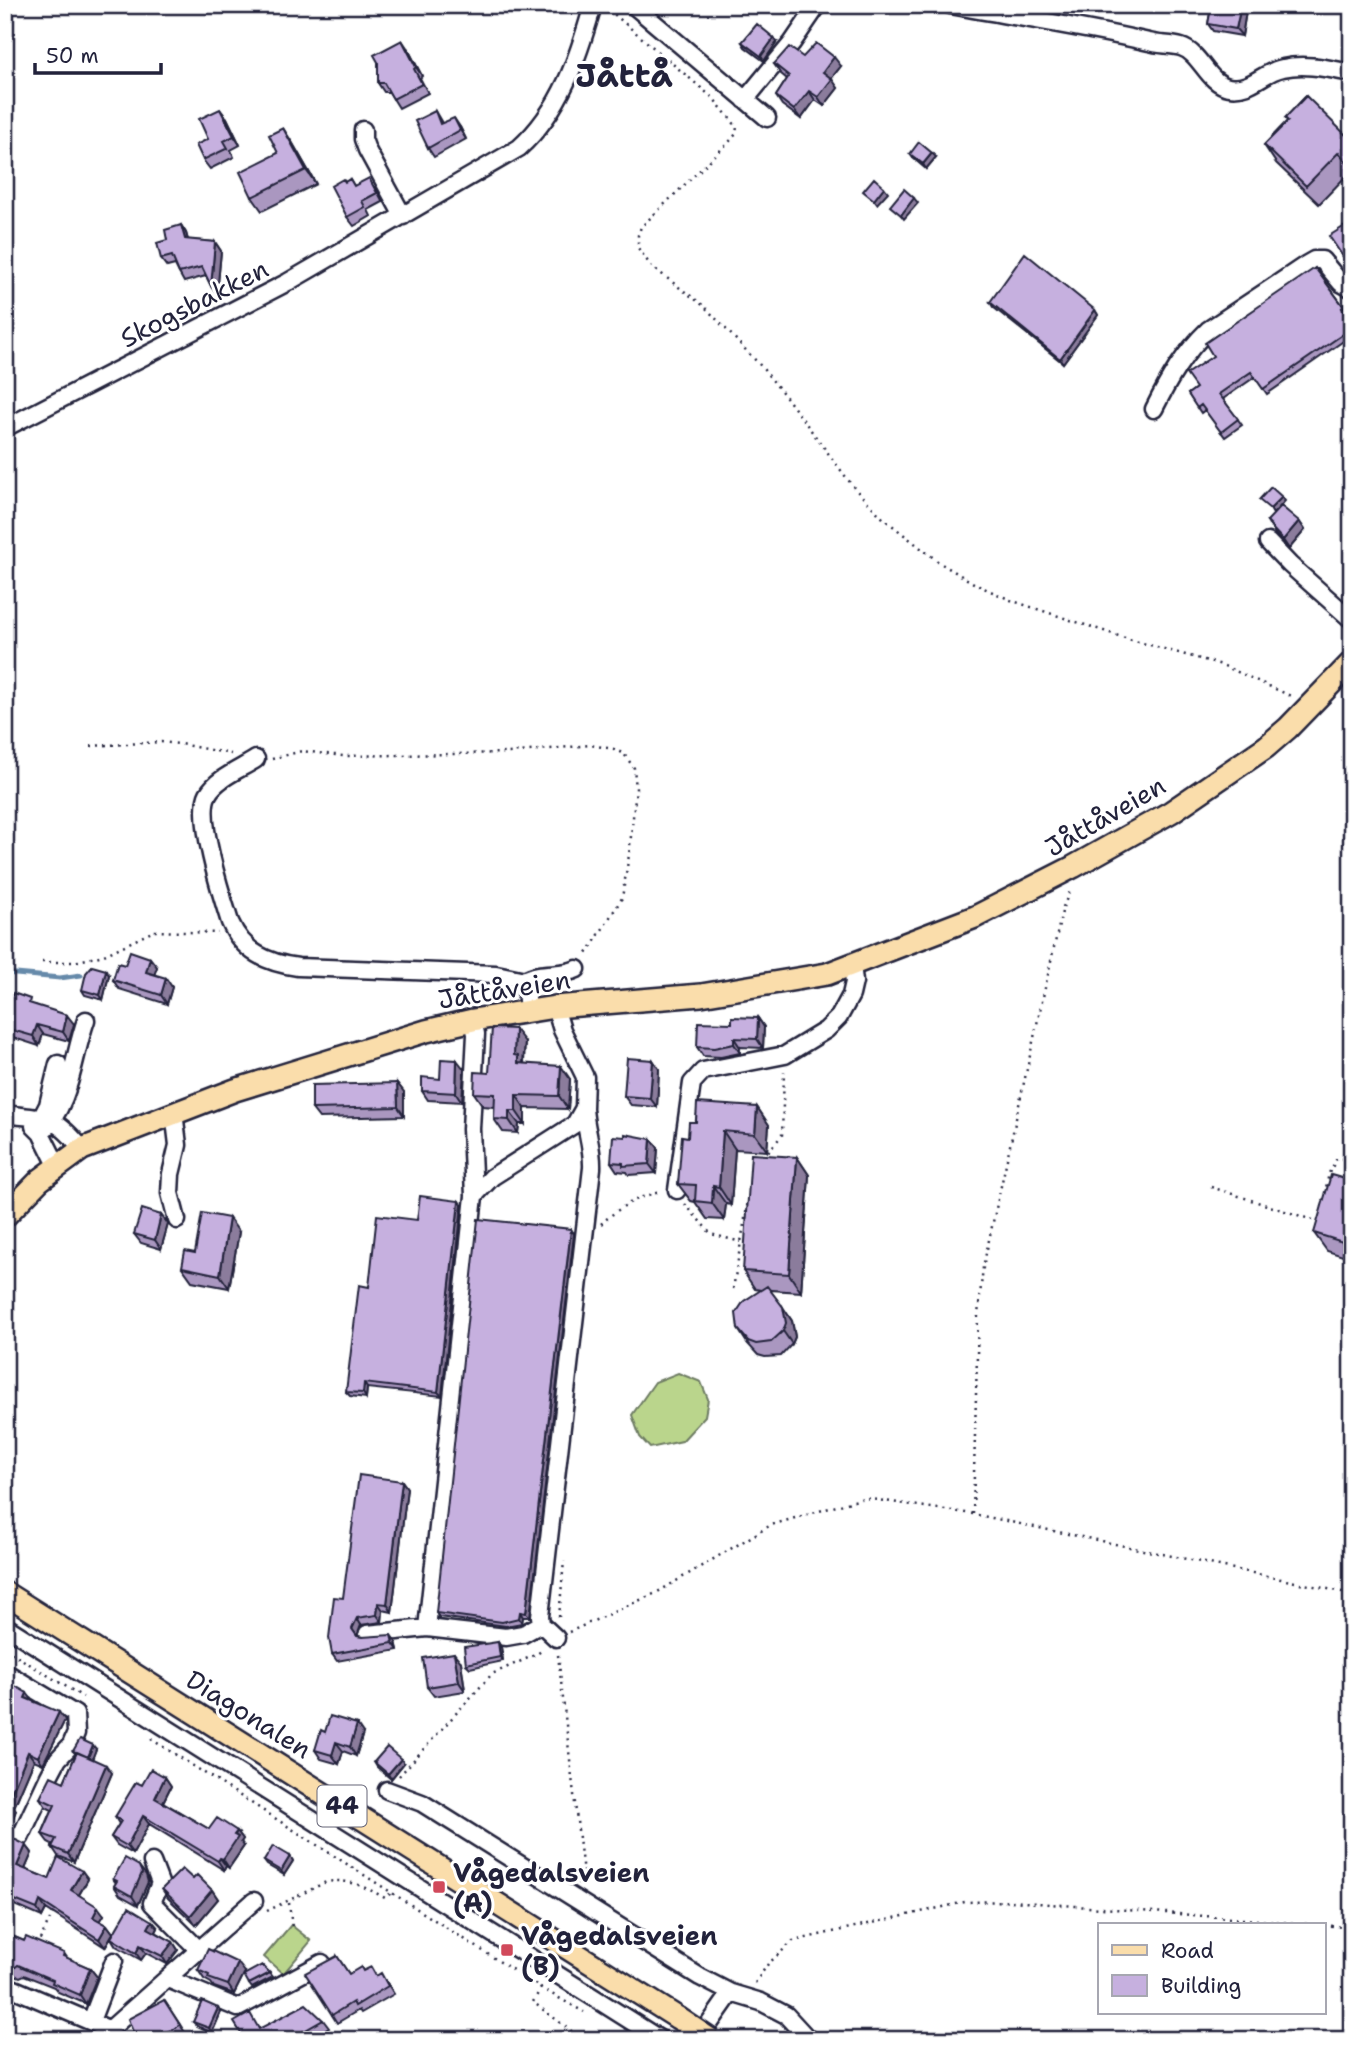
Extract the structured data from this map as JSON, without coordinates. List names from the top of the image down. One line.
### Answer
{"streets":{"main road":["Jåttåveien","Diagonalen","44"],"street":["Skogsbakken"]},"districts":["Jåttå"],"places":{"transit":["Vågedalsveien (A)","Vågedalsveien (B)"]},"legend":["Road","Building"],"scale_bar":"50 m"}
